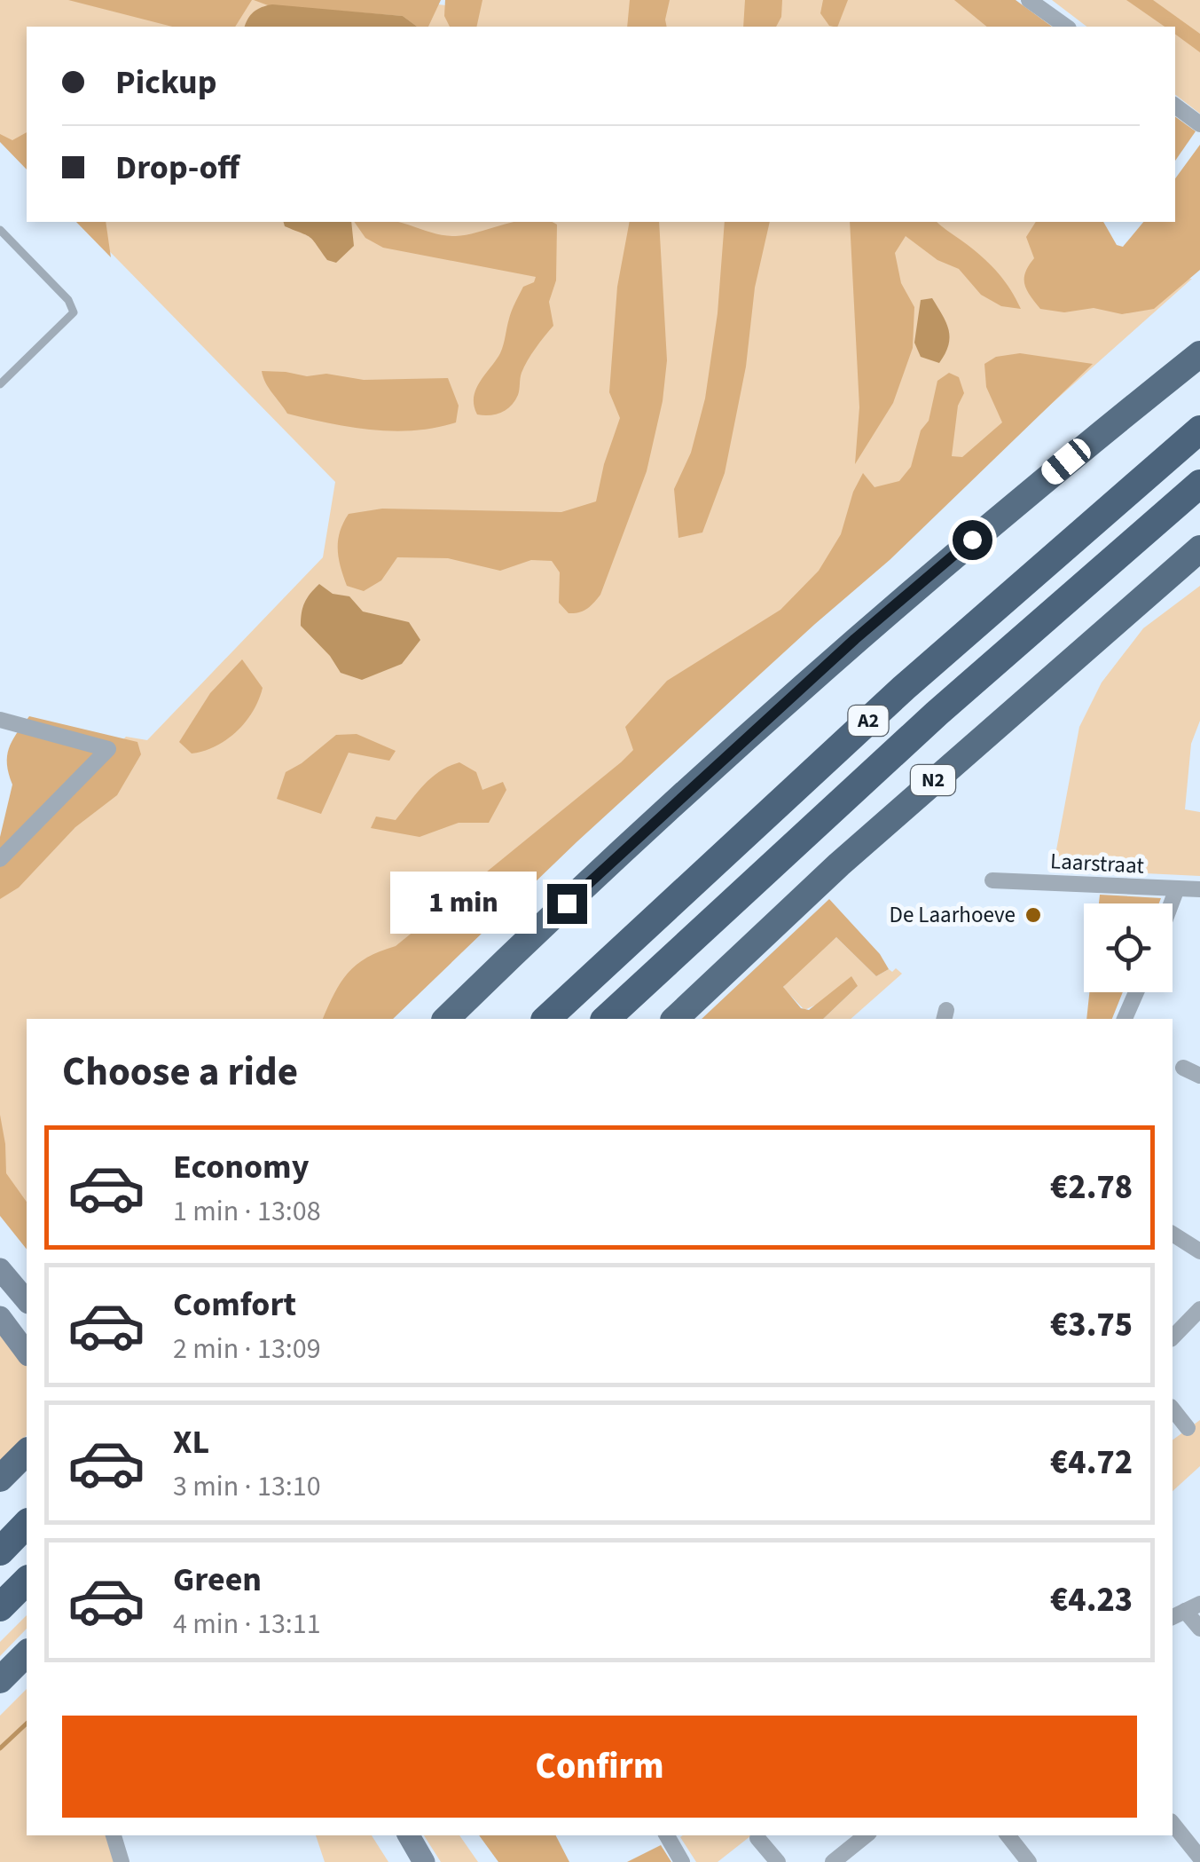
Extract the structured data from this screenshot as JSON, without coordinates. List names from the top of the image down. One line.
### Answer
{"streets":{"highway":["A2","N2"],"street":["Laarstraat"]},"places":["De Laarhoeve"],"page":{"banner":["Pickup","Drop-off"],"bubble":"1 min","heading":"Choose a ride","list":[{"name":"Economy","note":"1 min · 13:08","value":"€2.78"},{"name":"Comfort","note":"2 min · 13:09","value":"€3.75"},{"name":"XL","note":"3 min · 13:10","value":"€4.72"},{"name":"Green","note":"4 min · 13:11","value":"€4.23"}],"buttons":"Confirm"}}
